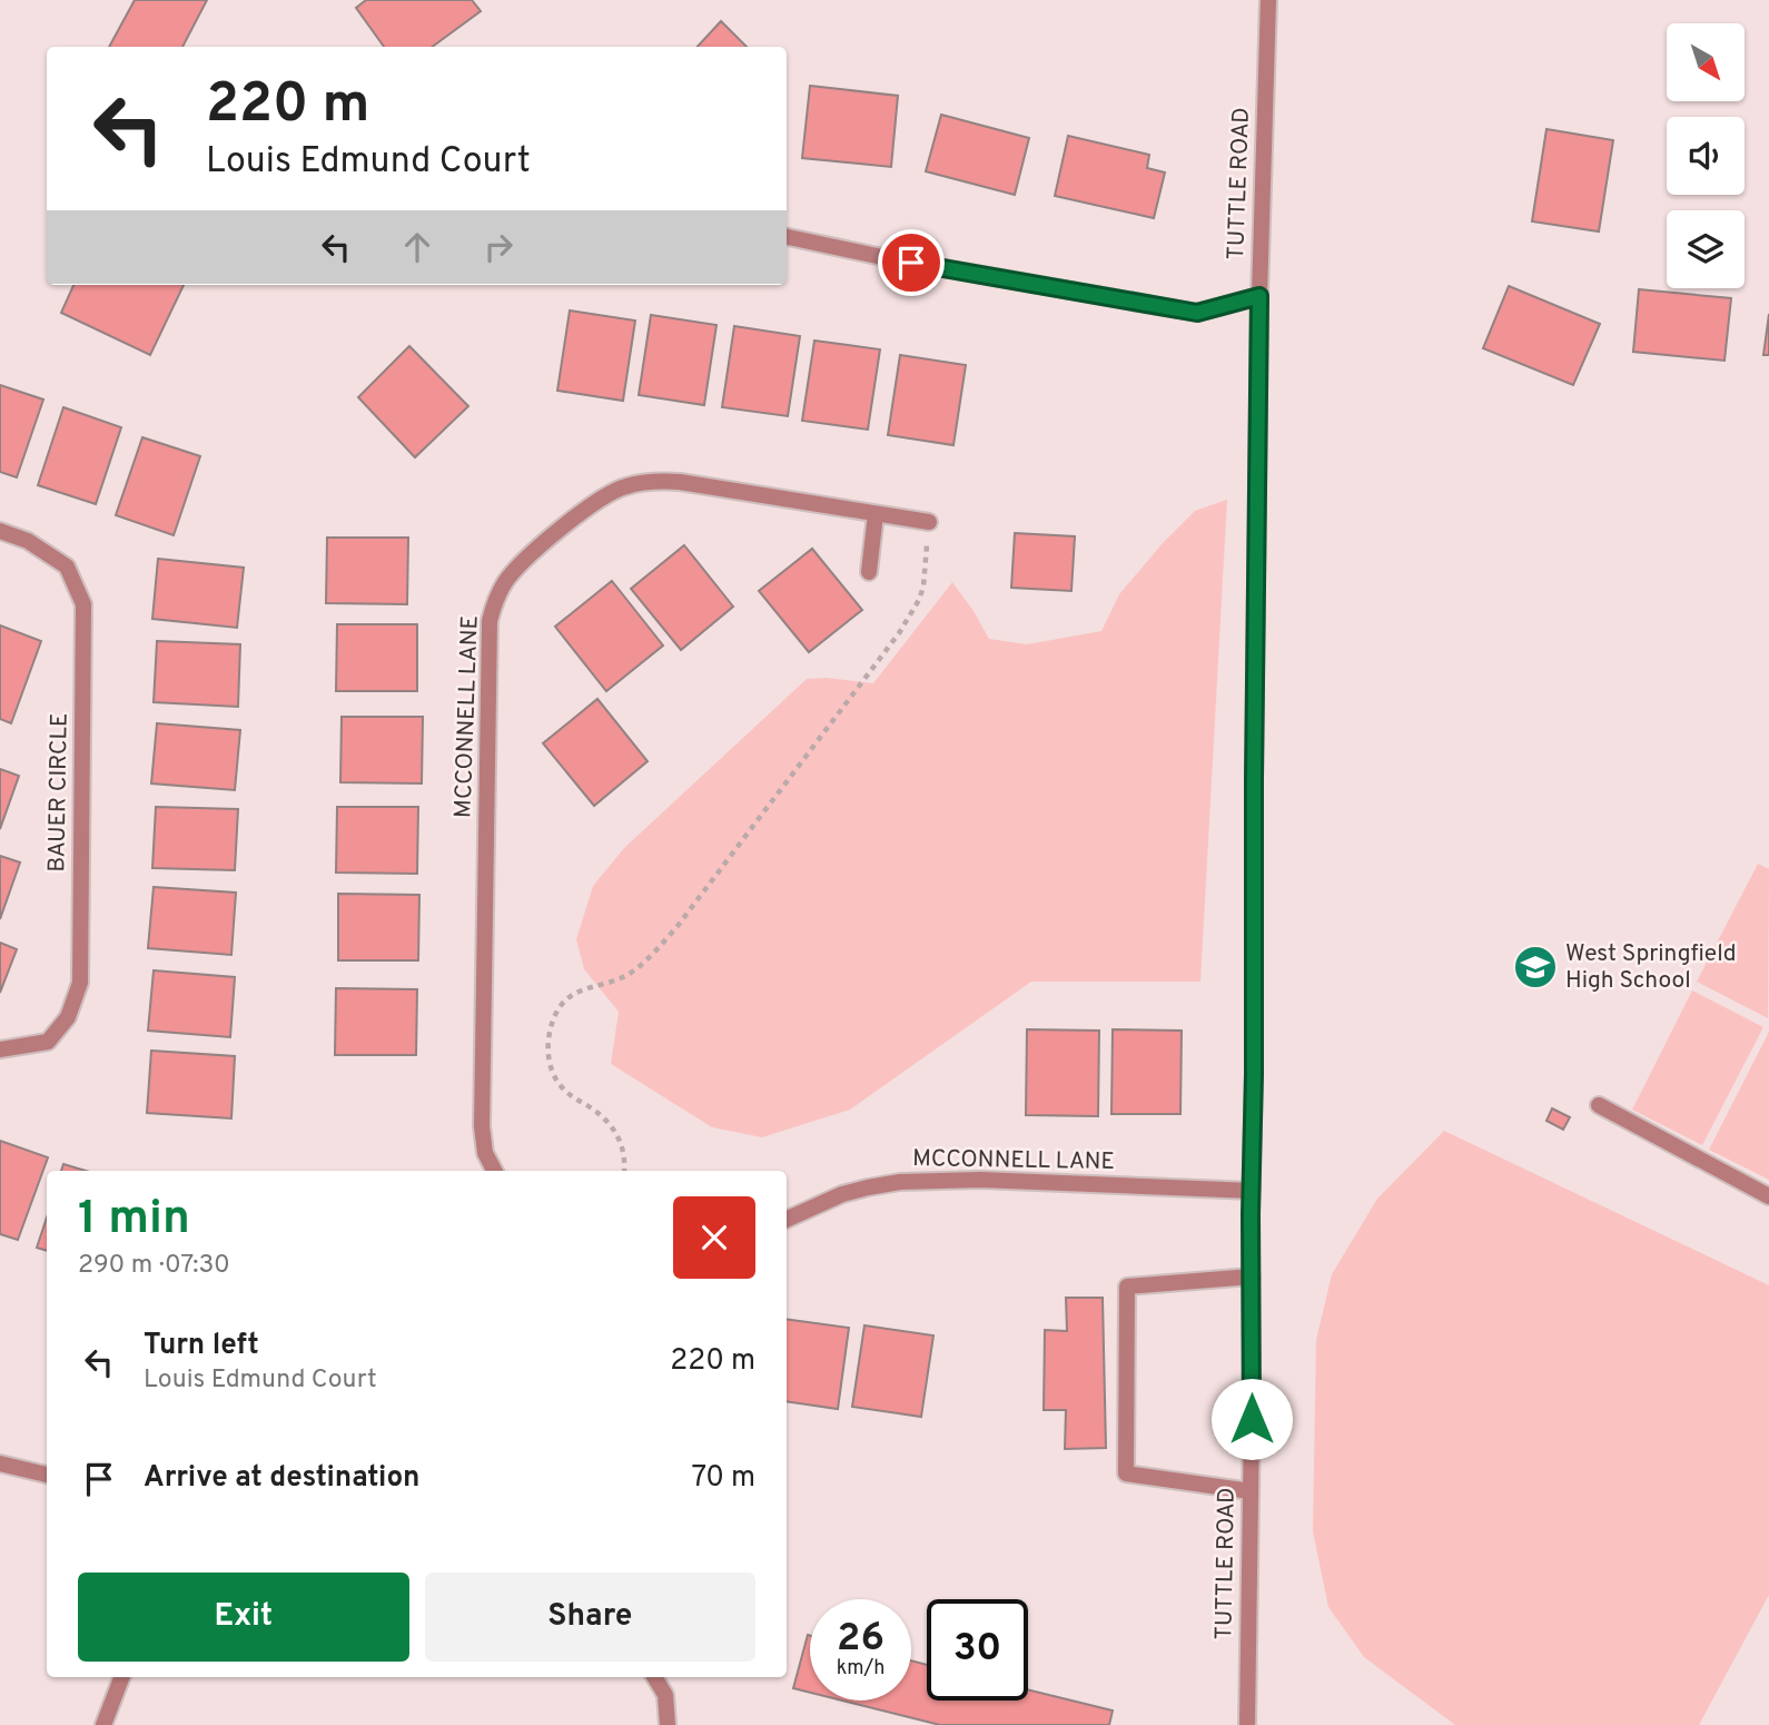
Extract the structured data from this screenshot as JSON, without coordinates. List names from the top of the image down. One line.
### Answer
{"streets":{"street":["TUTTLE ROAD","MCCONNELL LANE","BAUER CIRCLE"]},"crossings":[["TUTTLE ROAD","MCCONNELL LANE"]],"places":{"school or university":["West Springfield High School"]},"north":"bottom right","page":{"turn":["220 m","Louis Edmund Court"],"heading":["1 min","290 m · 07:30"],"list":[{"name":"Turn left","note":"Louis Edmund Court","value":"220 m"},{"name":"Arrive at destination","value":"70 m"}],"buttons":["Exit","Share"],"speed":"26 km/h","limit":"30"}}
